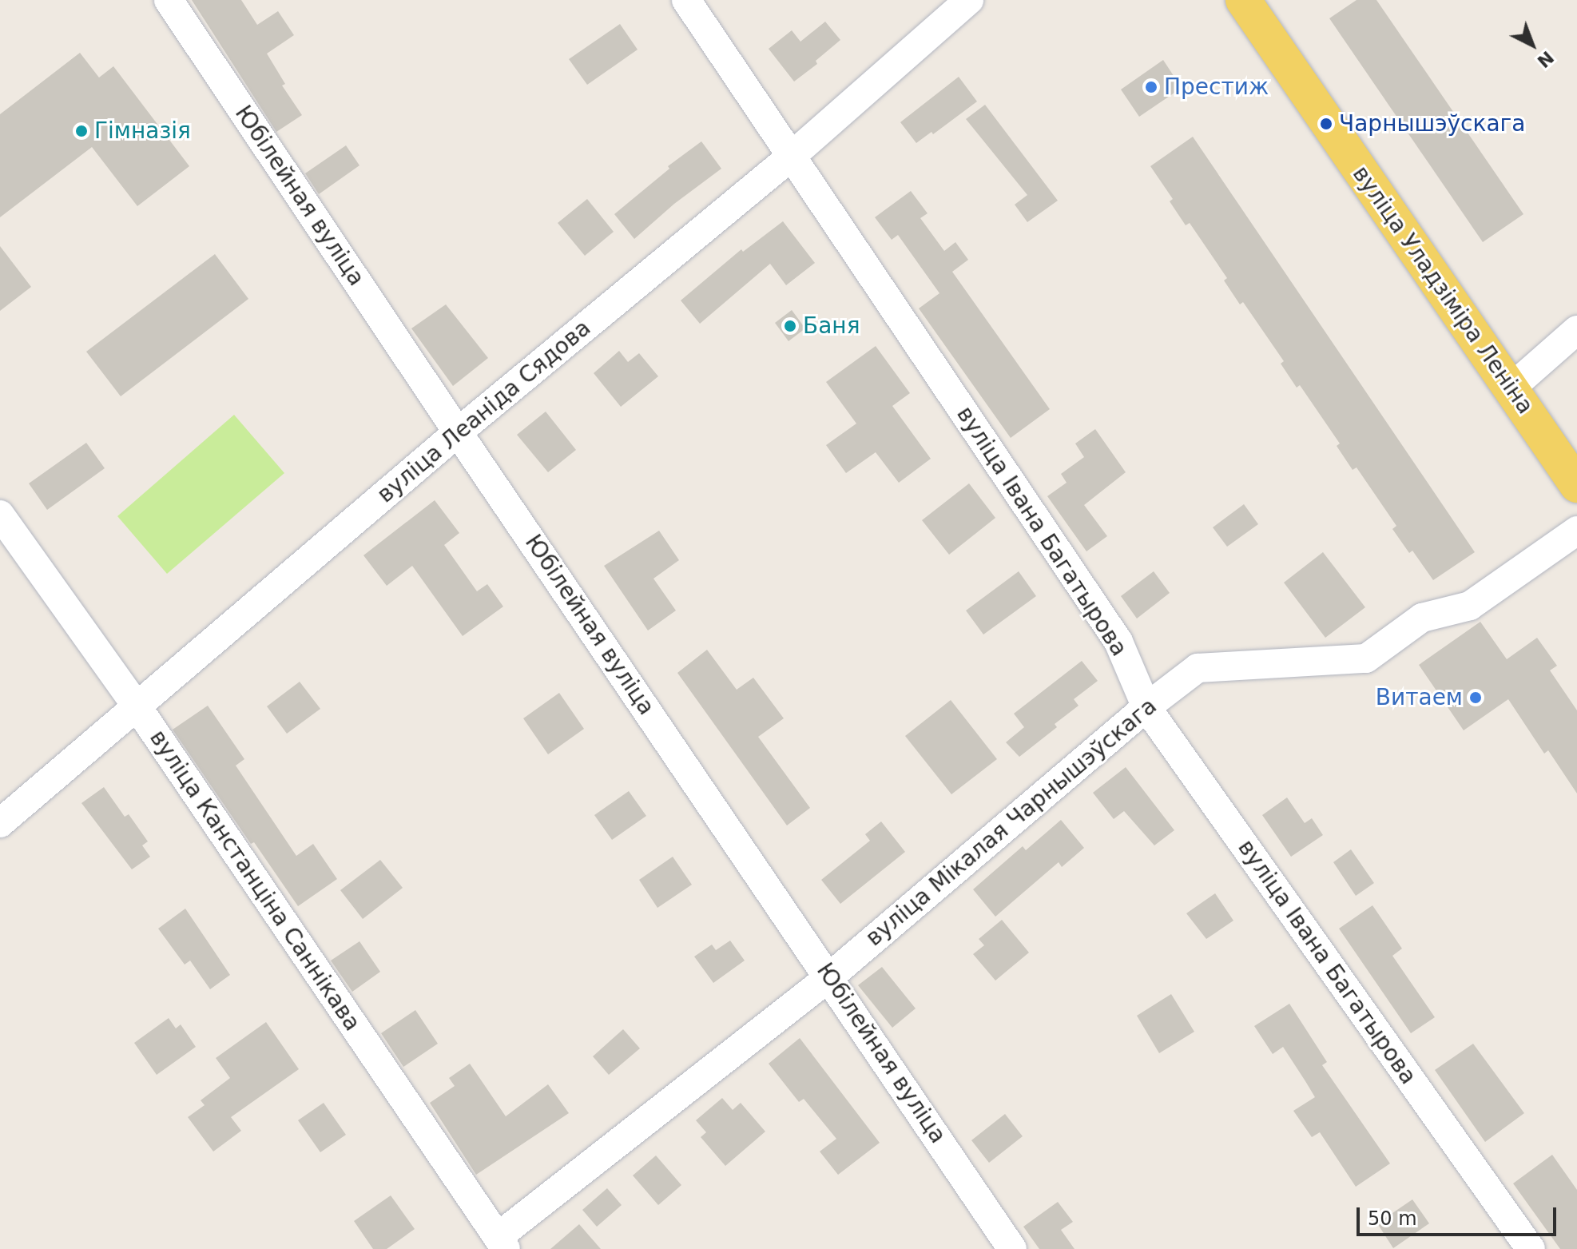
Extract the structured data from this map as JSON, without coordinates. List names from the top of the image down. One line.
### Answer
{"streets":{"main road":["вуліца Уладзіміра Леніна"],"street":["Юбілейная вуліца","вуліца Леаніда Сядова","вуліца Івана Багатырова","вуліца Мікалая Чарнышэўскага","вуліца Канстанціна Саннікава"]},"crossings":[["Юбілейная вуліца","вуліца Леаніда Сядова"],["Юбілейная вуліца","вуліца Мікалая Чарнышэўскага"],["вуліца Леаніда Сядова","вуліца Івана Багатырова"],["вуліца Леаніда Сядова","вуліца Канстанціна Саннікава"],["вуліца Івана Багатырова","вуліца Мікалая Чарнышэўскага"],["вуліца Мікалая Чарнышэўскага","вуліца Канстанціна Саннікава"]],"places":["Престиж","Чарнышэўскага","Гімназія","Баня","Витаем"],"scale_bar":"50 m","north":"bottom right"}
